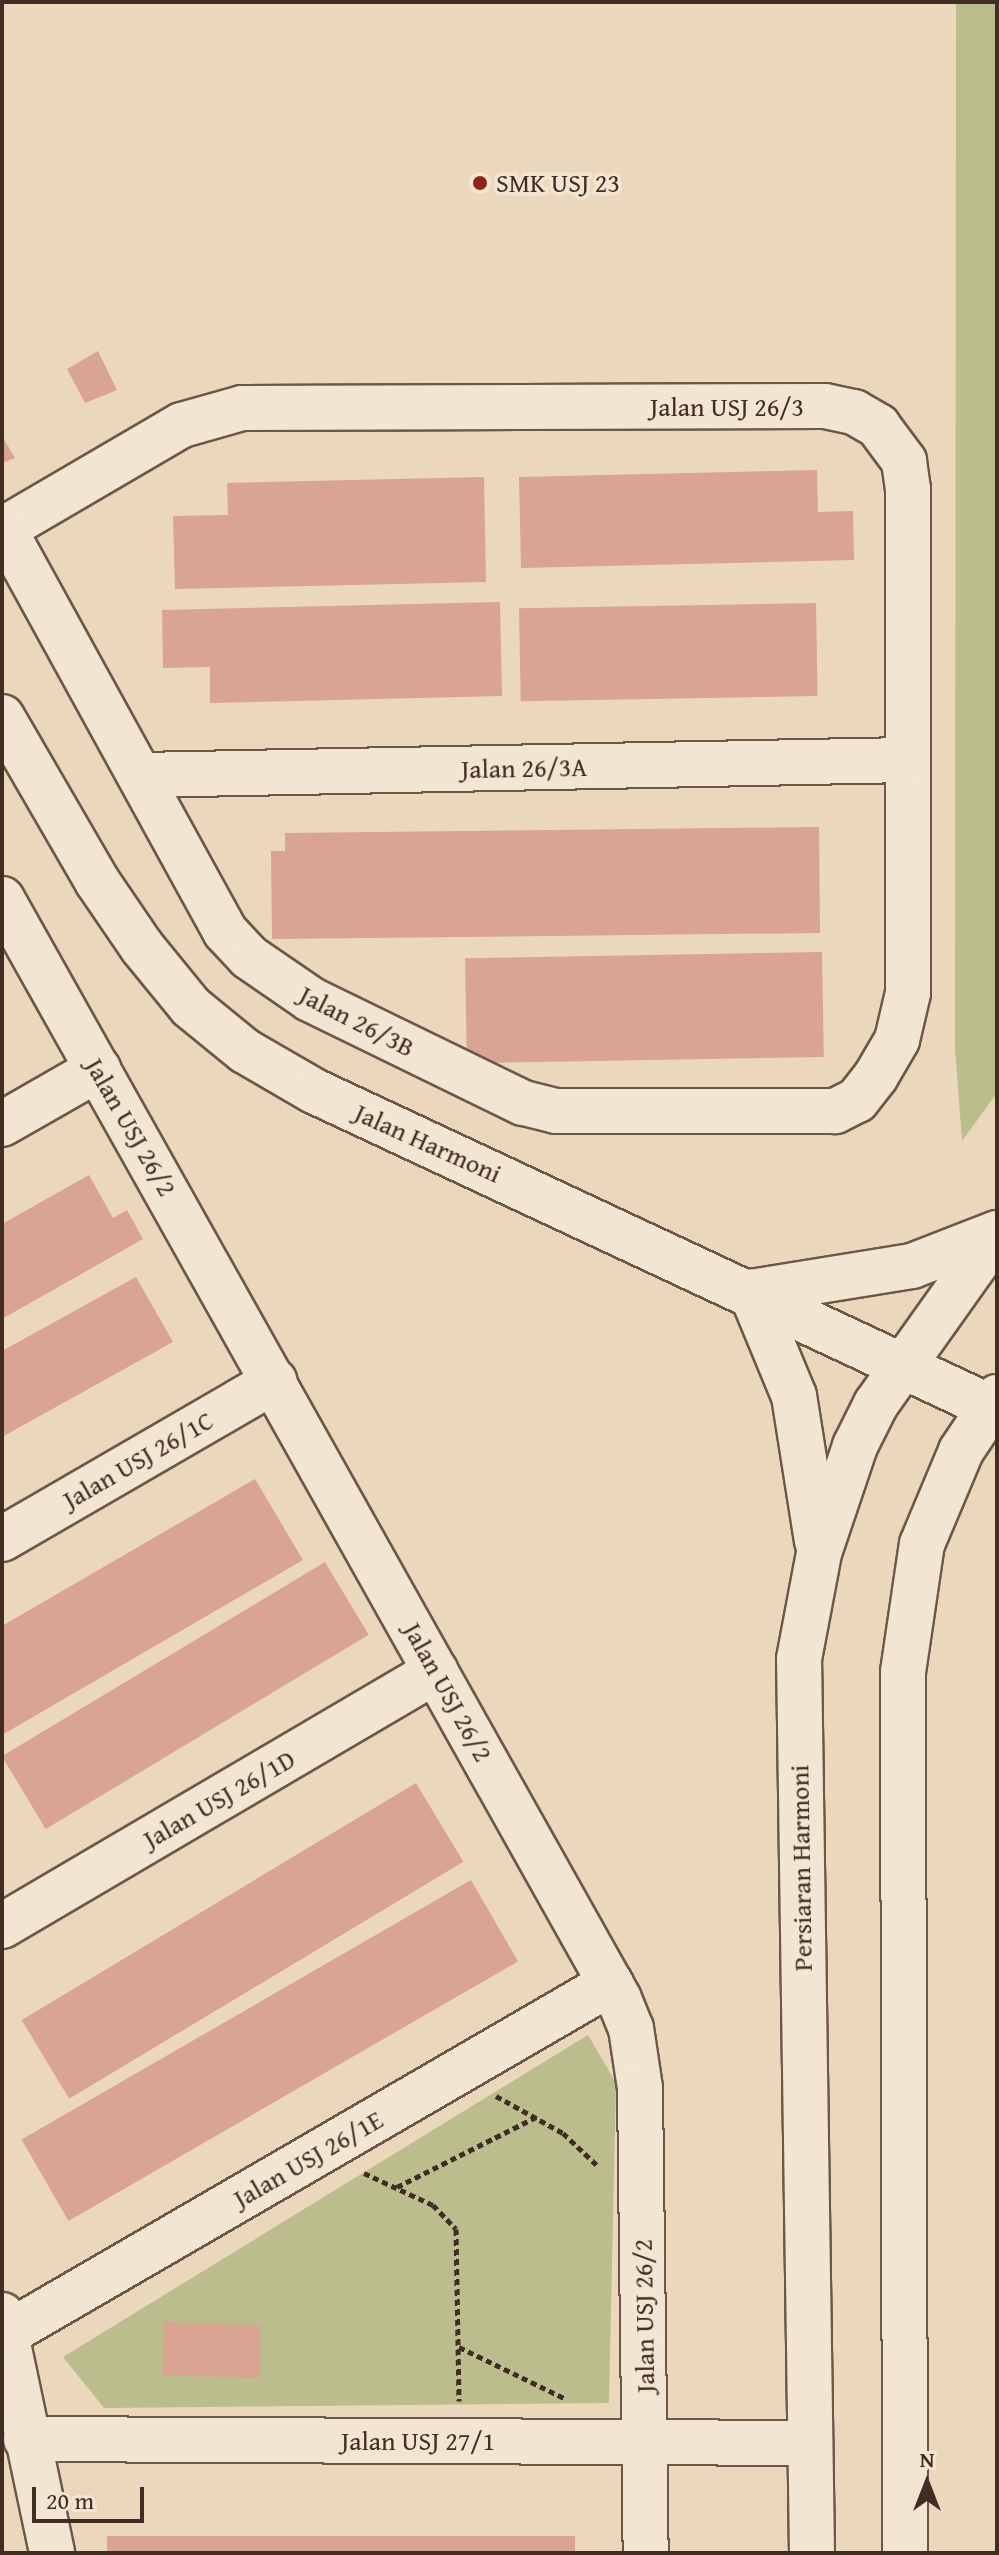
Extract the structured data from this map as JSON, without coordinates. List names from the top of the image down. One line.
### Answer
{"streets":{"street":["Jalan USJ 26/3","Jalan 26/3A","Jalan 26/3B","Jalan USJ 26/2","Jalan Harmoni","Jalan USJ 26/1C","Jalan USJ 26/1D","Persiaran Harmoni","Jalan USJ 26/1E","Jalan USJ 27/1"]},"crossings":[["Jalan USJ 26/3","Jalan 26/3A"],["Jalan USJ 26/3","Jalan 26/3B"],["Jalan 26/3A","Jalan 26/3B"],["Jalan USJ 26/2","Jalan USJ 26/1C"],["Jalan USJ 26/2","Jalan USJ 26/1D"],["Jalan USJ 26/2","Jalan USJ 26/1E"],["Jalan USJ 26/2","Jalan USJ 27/1"],["Jalan Harmoni","Persiaran Harmoni"],["Persiaran Harmoni","Jalan USJ 27/1"]],"places":["SMK USJ 23"],"scale_bar":"20 m","north":"top"}
